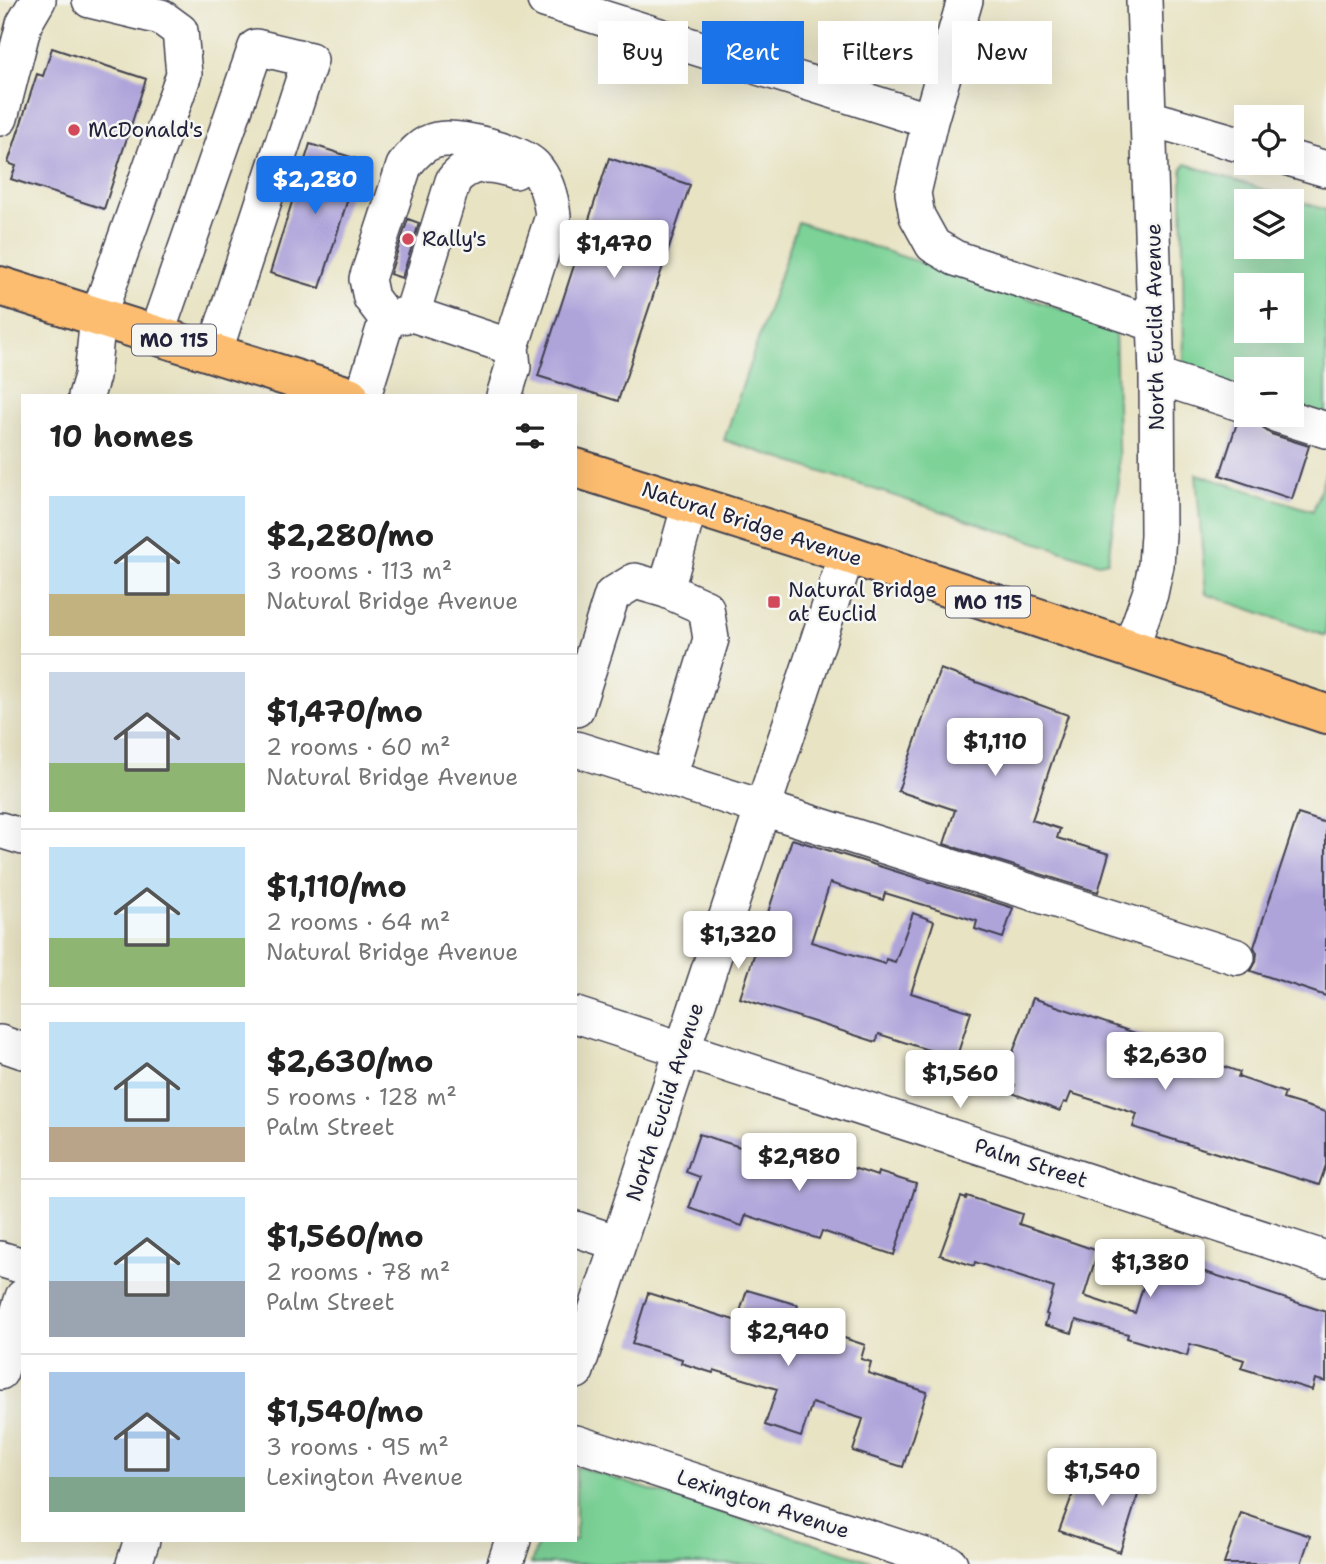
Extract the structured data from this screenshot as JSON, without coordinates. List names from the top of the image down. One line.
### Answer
{"streets":{"main road":["MO 115","Natural Bridge Avenue"],"street":["North Euclid Avenue","Palm Street","Lexington Avenue"]},"crossings":[["North Euclid Avenue","Natural Bridge Avenue"],["North Euclid Avenue","Palm Street"]],"places":{"other":["McDonald's","Rally's"],"transit":["Natural Bridge at Euclid"]},"page":{"chip":["Buy","Rent","Filters","New"],"map_buttons":["+","−"],"price":["$2,280","$1,470","$1,110","$1,320","$2,630","$1,560","$2,980","$1,380","$2,940","$1,540"],"heading":"10 homes","list":[{"name":"$2,280/mo","note":"3 rooms · 113 m² · Natural Bridge Avenue"},{"name":"$1,470/mo","note":"2 rooms · 60 m² · Natural Bridge Avenue"},{"name":"$1,110/mo","note":"2 rooms · 64 m² · Natural Bridge Avenue"},{"name":"$2,630/mo","note":"5 rooms · 128 m² · Palm Street"},{"name":"$1,560/mo","note":"2 rooms · 78 m² · Palm Street"},{"name":"$1,540/mo","note":"3 rooms · 95 m² · Lexington Avenue"}]}}
